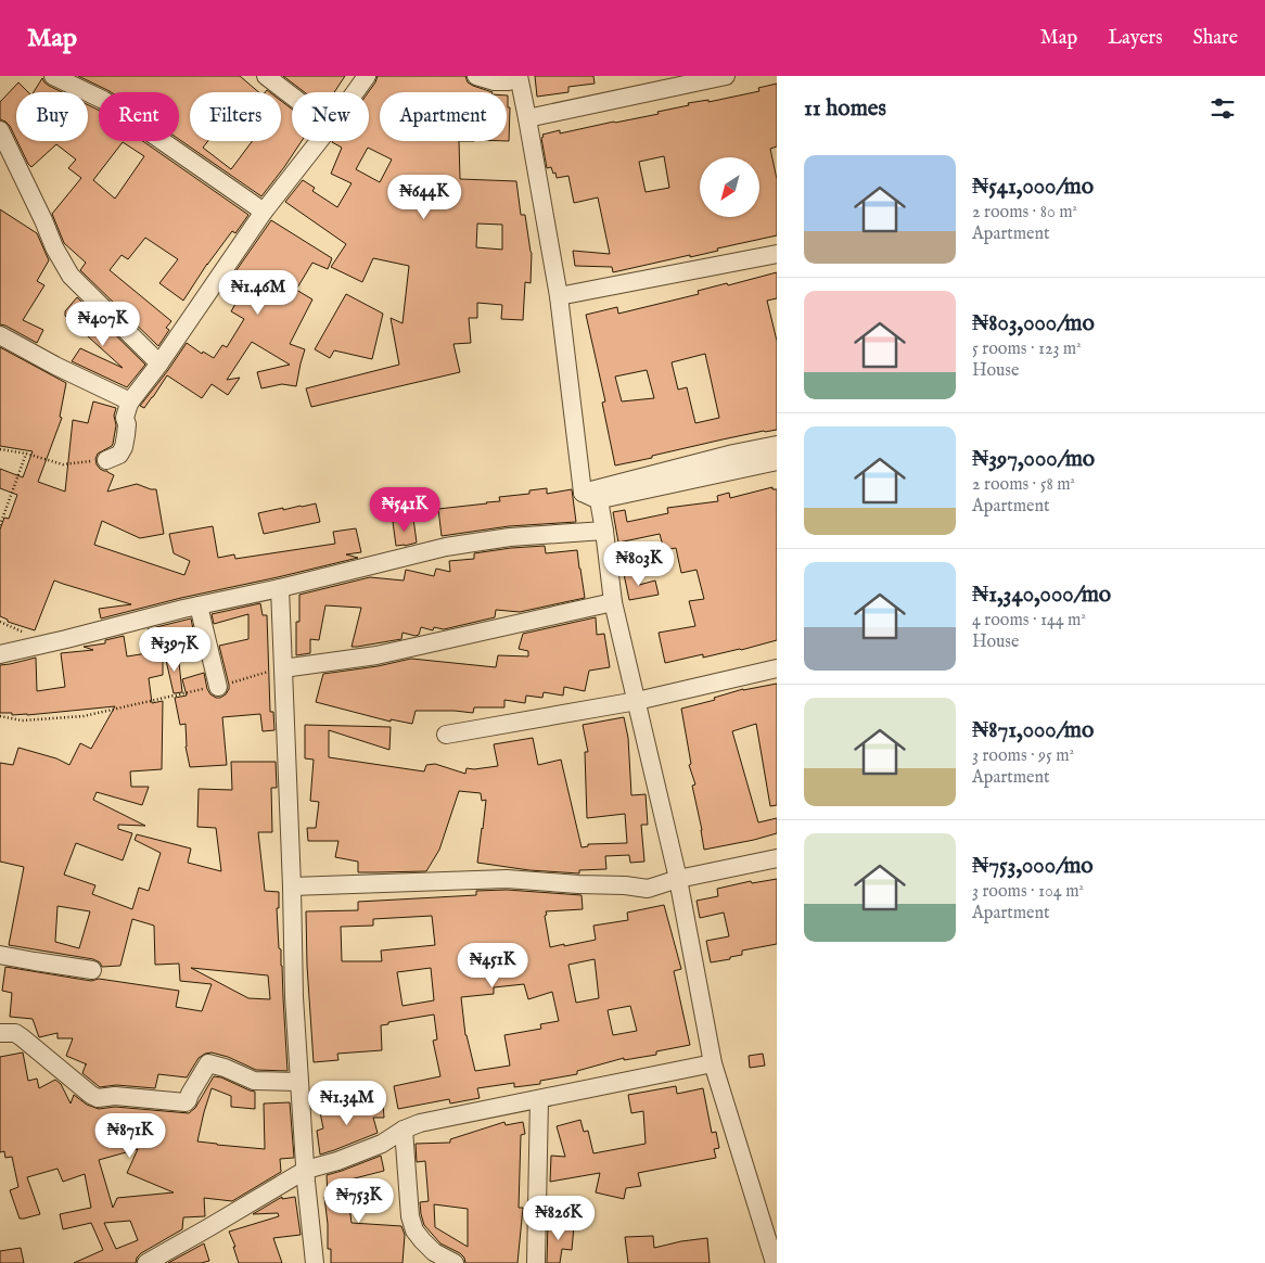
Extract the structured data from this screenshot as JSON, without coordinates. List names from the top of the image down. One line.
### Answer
{"north":"bottom left","page":{"header":"Map","nav":["Map","Layers","Share"],"heading":"11 homes","chip":["Buy","Rent","Filters","New","Apartment"],"list":[{"name":"₦541,000/mo","note":"2 rooms · 80 m² · Apartment"},{"name":"₦803,000/mo","note":"5 rooms · 123 m² · House"},{"name":"₦397,000/mo","note":"2 rooms · 58 m² · Apartment"},{"name":"₦1,340,000/mo","note":"4 rooms · 144 m² · House"},{"name":"₦871,000/mo","note":"3 rooms · 95 m² · Apartment"},{"name":"₦753,000/mo","note":"3 rooms · 104 m² · Apartment"}],"price":["₦644K","₦1.46M","₦407K","₦541K","₦803K","₦397K","₦451K","₦1.34M","₦871K","₦753K","₦826K"]}}
